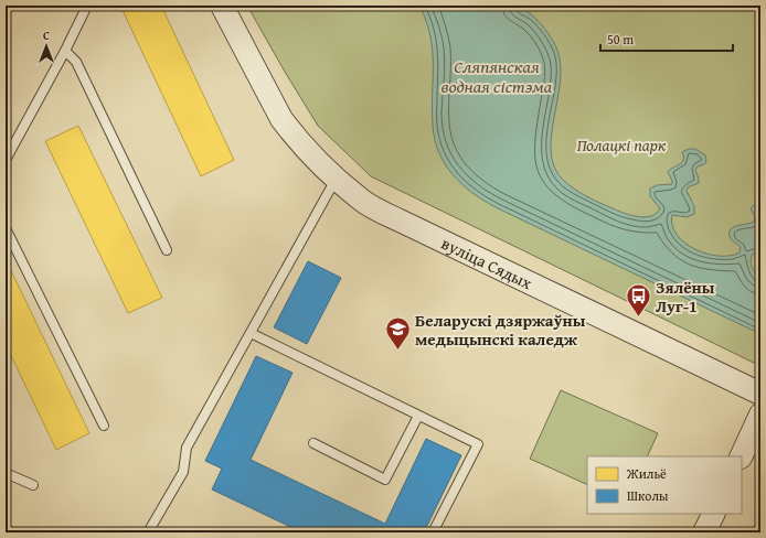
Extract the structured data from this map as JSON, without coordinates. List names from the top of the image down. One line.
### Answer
{"streets":{"street":["вуліца Сядых"]},"water":["Сляпянская водная сістэма"],"parks":["Полацкі парк"],"places":{"bus stop":["Зялёны Луг-1"],"school or university":["Беларускі дзяржаўны медыцынскі каледж"]},"legend":["Жильё","Школы"],"scale_bar":"50 m","north":"top"}
